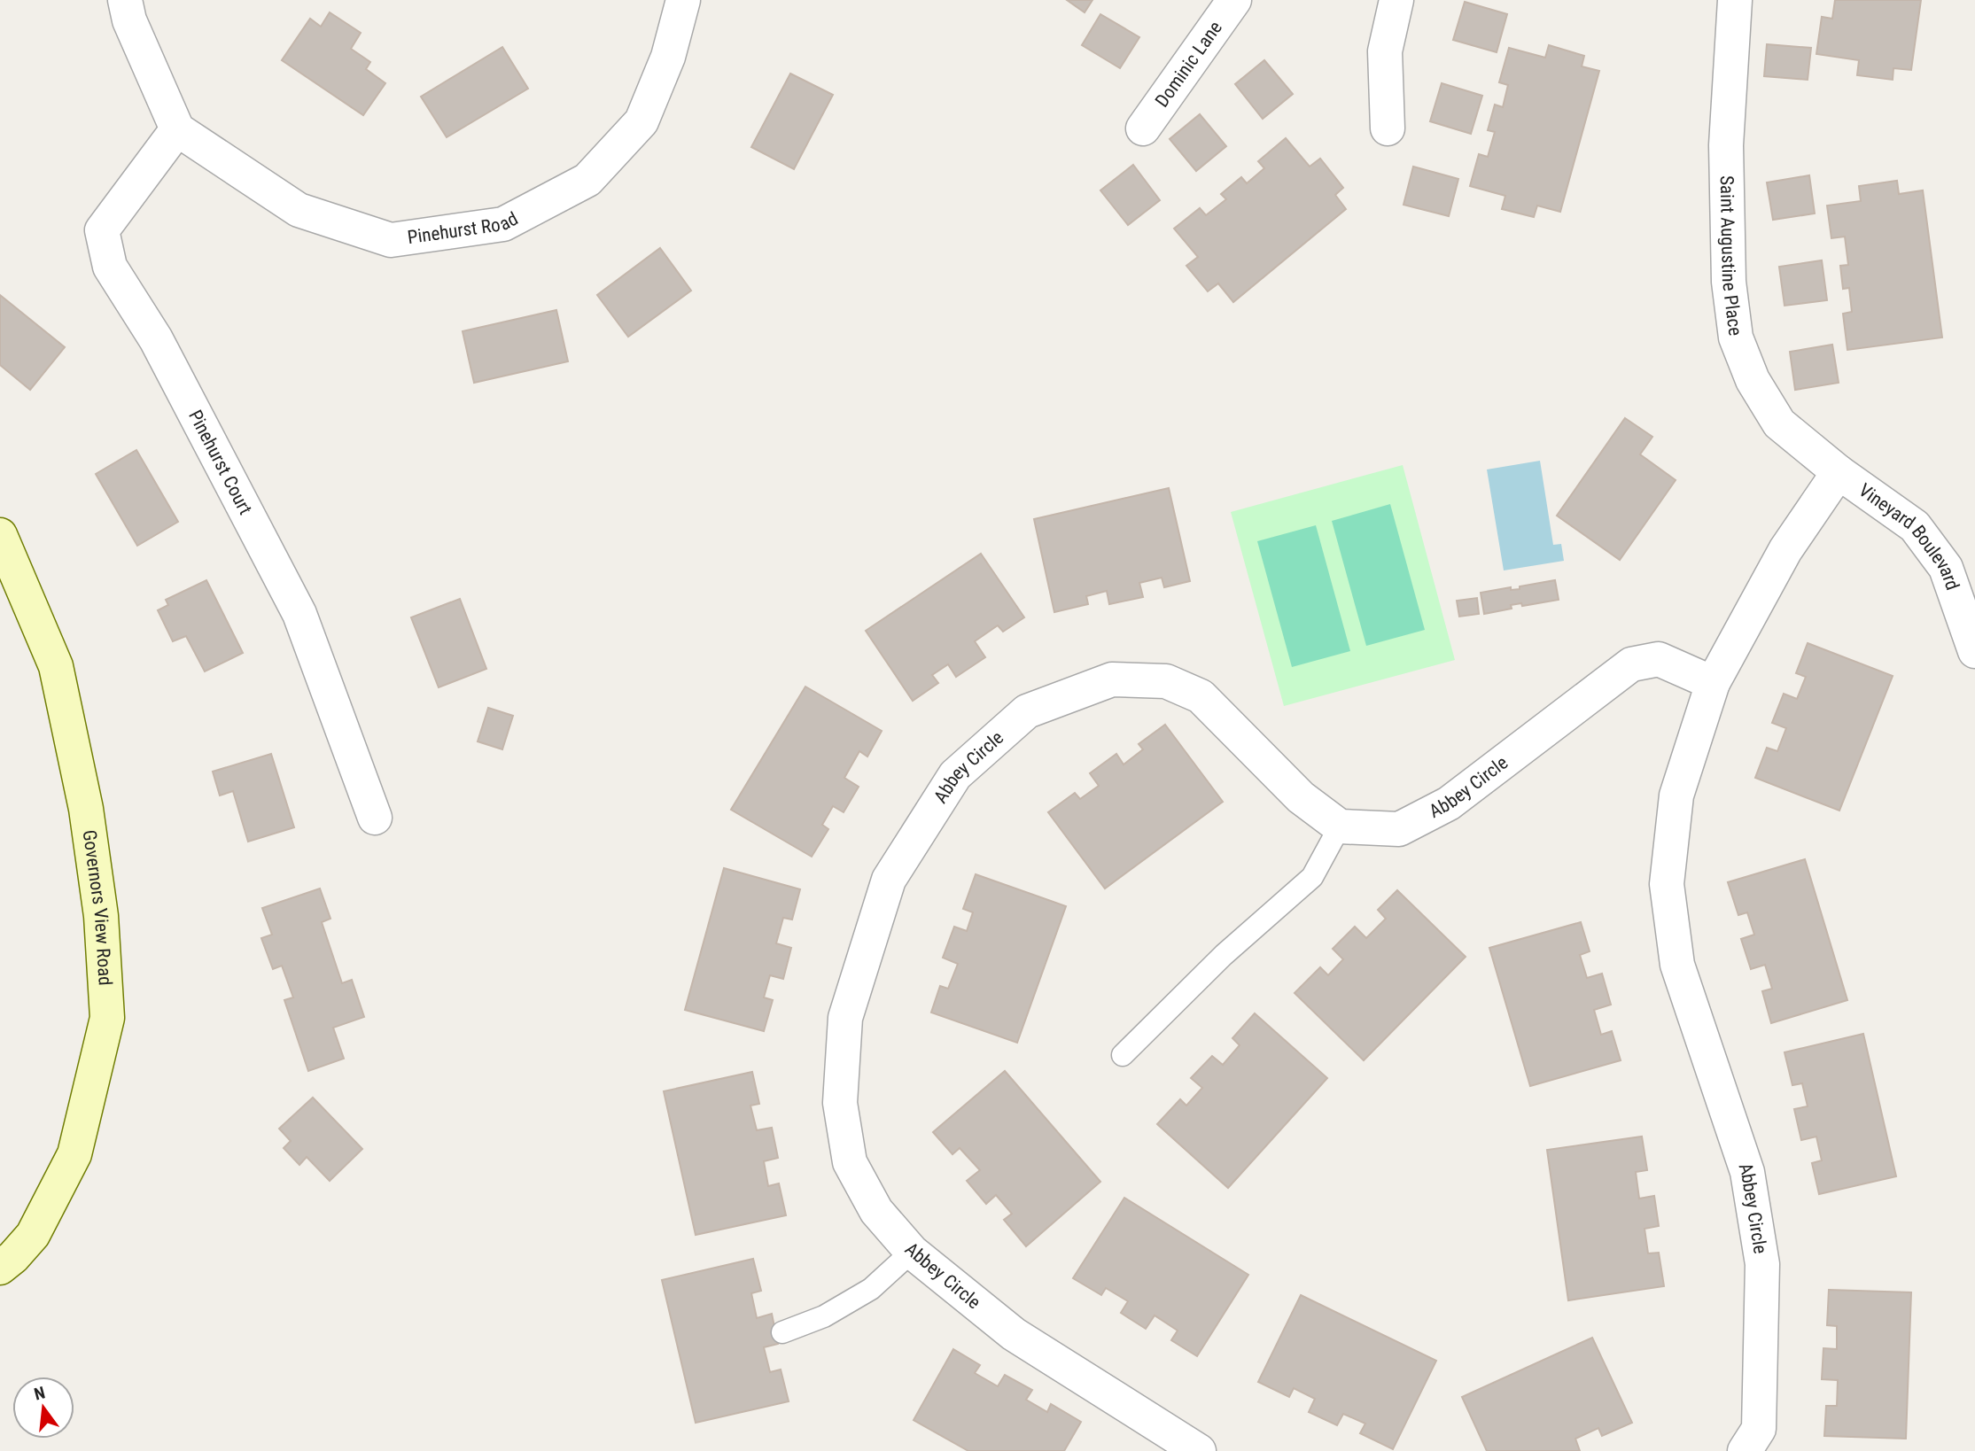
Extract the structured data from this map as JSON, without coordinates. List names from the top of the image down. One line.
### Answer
{"streets":{"street":["Dominic Lane","Pinehurst Road","Saint Augustine Place","Pinehurst Court","Vineyard Boulevard","Abbey Circle","Governors View Road"]},"crossings":[["Pinehurst Road","Pinehurst Court"],["Saint Augustine Place","Vineyard Boulevard"],["Saint Augustine Place","Abbey Circle"],["Vineyard Boulevard","Abbey Circle"]],"north":"top"}
